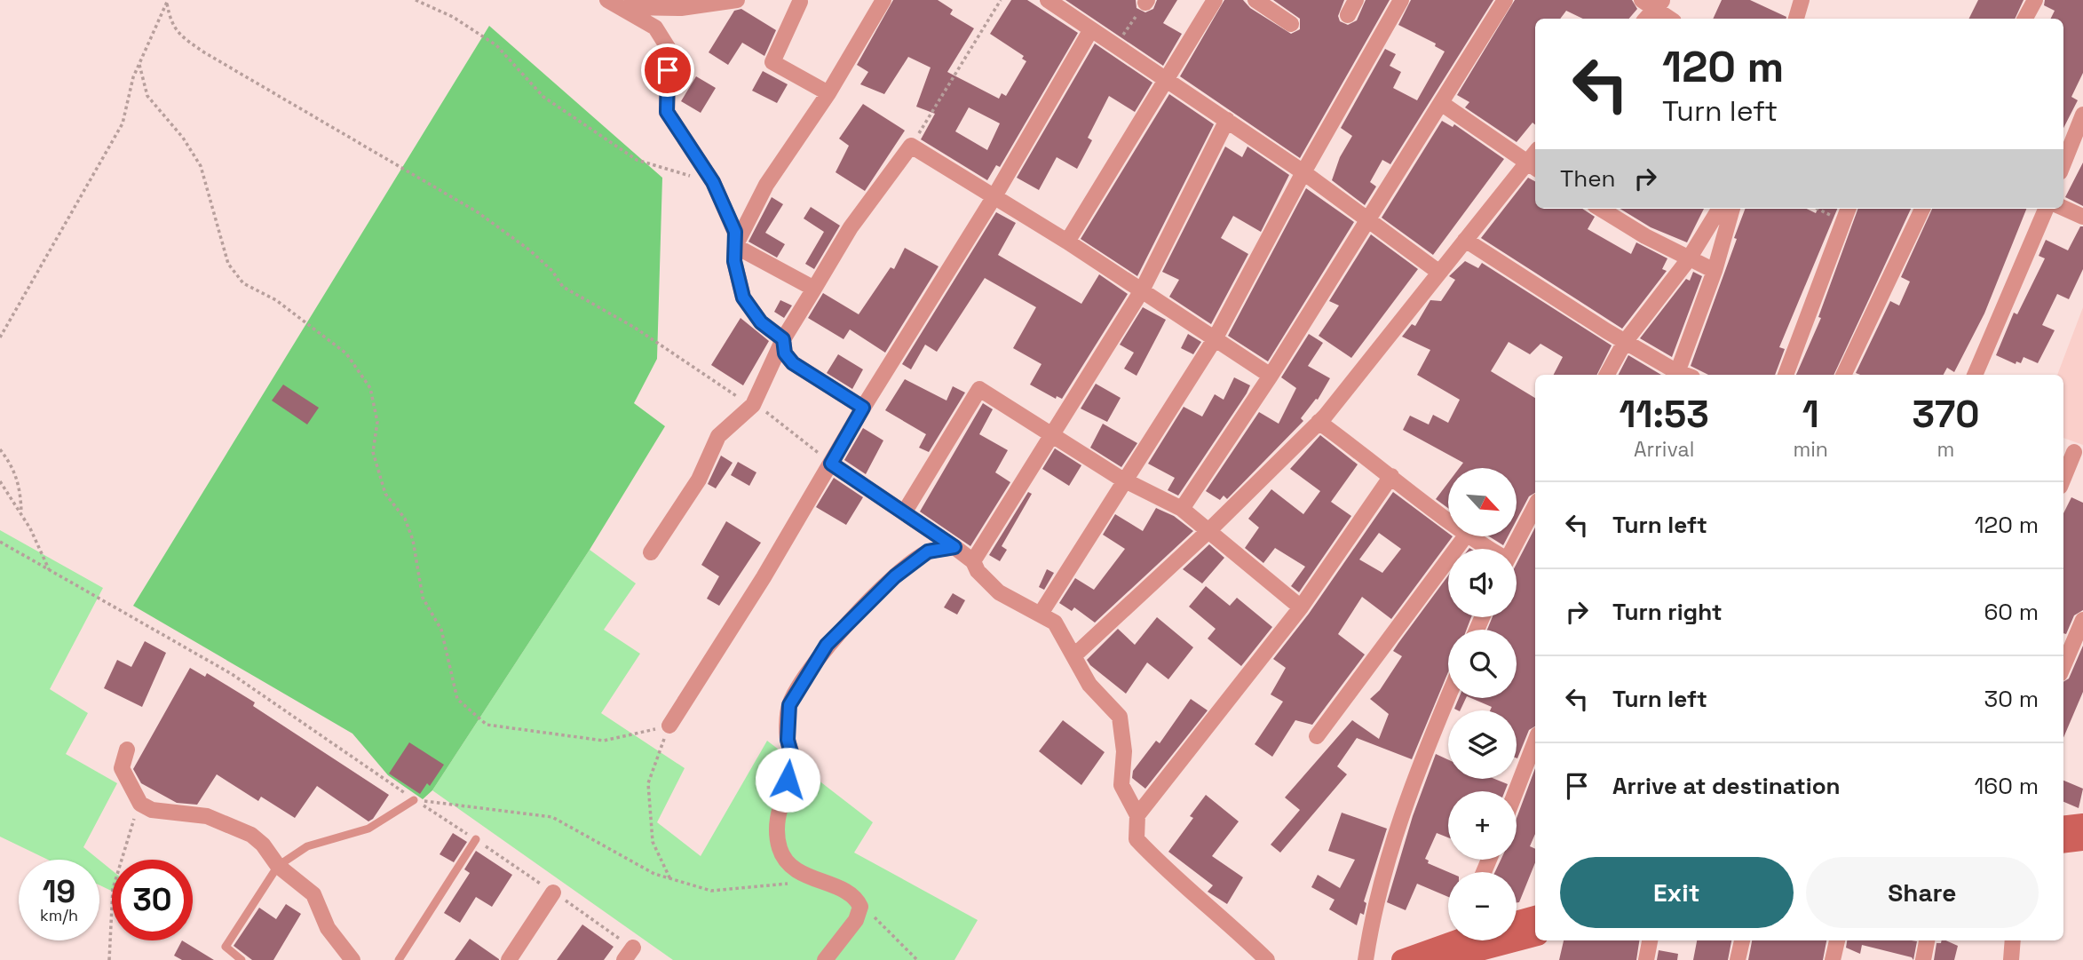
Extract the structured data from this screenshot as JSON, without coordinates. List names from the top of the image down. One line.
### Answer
{"north":"bottom right","page":{"turn":["120 m","Turn left"],"then":"Then","eta":["11:53","Arrival","1","min","370","m"],"map_buttons":["+","−"],"list":[{"name":"Turn left","value":"120 m"},{"name":"Turn right","value":"60 m"},{"name":"Turn left","value":"30 m"},{"name":"Arrive at destination","value":"160 m"}],"buttons":["Exit","Share"],"speed":"19 km/h","limit":"30"}}
